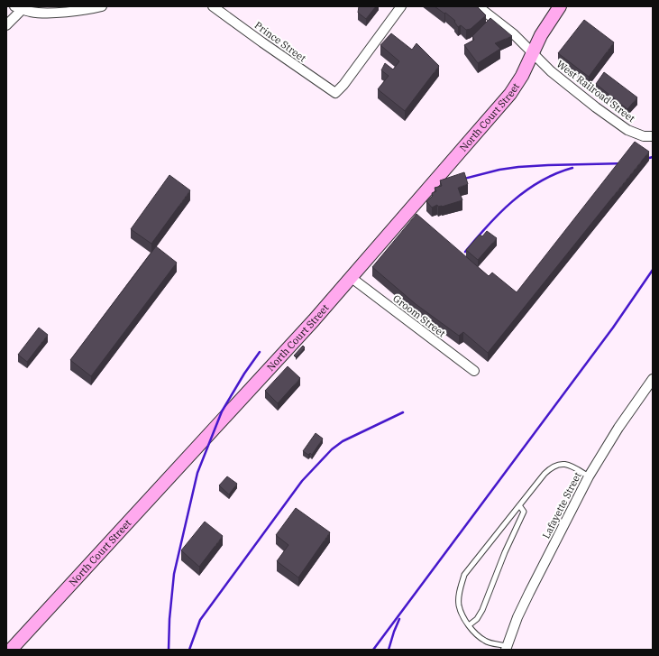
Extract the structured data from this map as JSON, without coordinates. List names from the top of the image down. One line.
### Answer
{"streets":{"main road":["North Court Street"],"street":["Prince Street","West Railroad Street","Groom Street","Lafayette Street"]},"crossings":[["West Railroad Street","North Court Street"],["North Court Street","Groom Street"]]}
